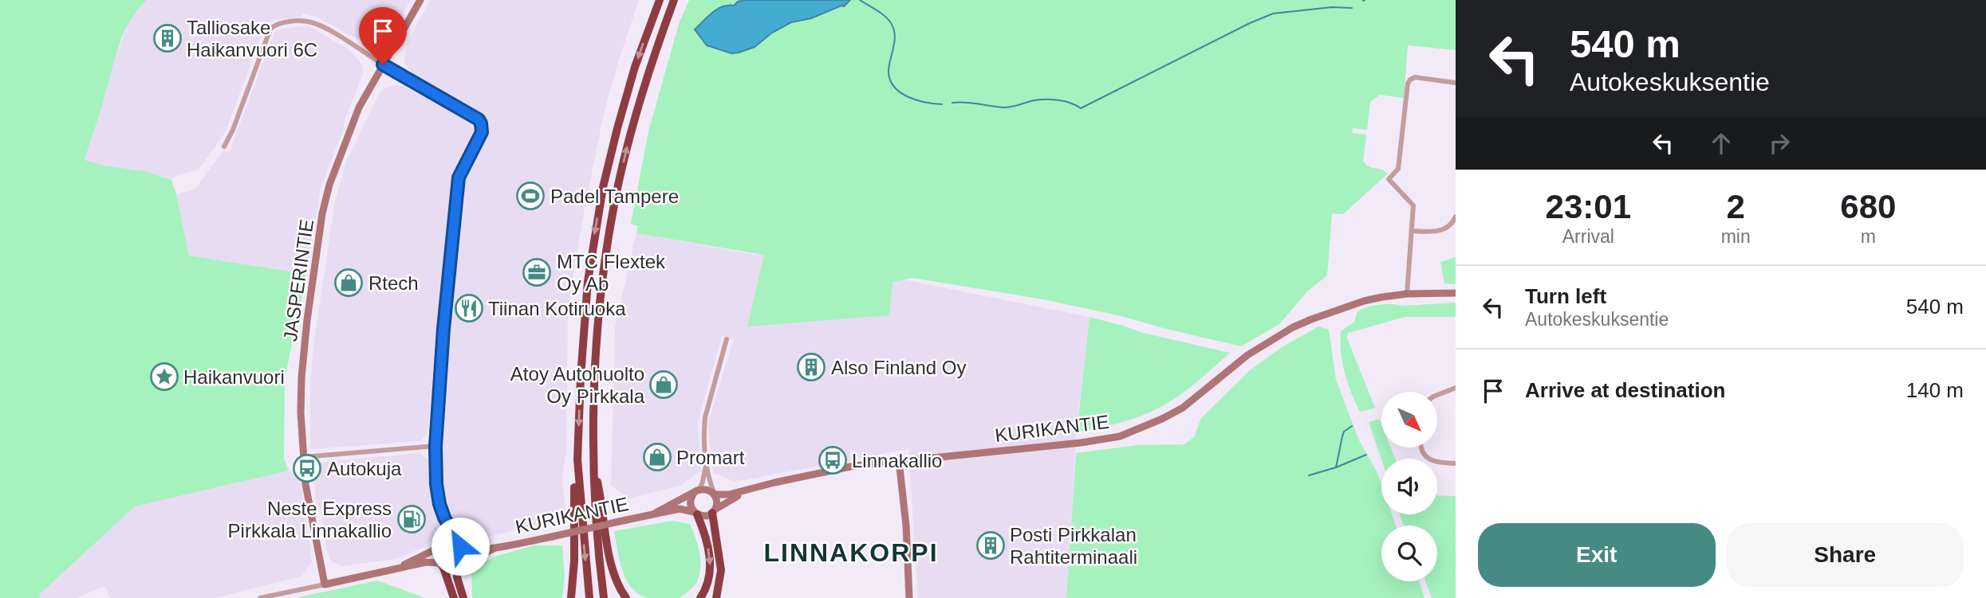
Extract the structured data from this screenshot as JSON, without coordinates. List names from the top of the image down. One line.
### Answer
{"streets":{"main road":["JASPERINTIE","KURIKANTIE"]},"districts":["LINNAKORPI"],"places":{"building":["Talliosake Haikanvuori 6C","Also Finland Oy","Posti Pirkkalan Rahtiterminaali"],"sports":["Padel Tampere"],"office":["MTC Flextek Oy Ab"],"shop":["Rtech","Atoy Autohuolto Oy Pirkkala","Promart"],"restaurant":["Tiinan Kotiruoka"],"place":["Haikanvuori"],"bus stop":["Linnakallio","Autokuja"],"fuel station":["Neste Express Pirkkala Linnakallio"]},"north":"bottom right","page":{"turn":["540 m","Autokeskuksentie"],"eta":["23:01","Arrival","2","min","680","m"],"list":[{"name":"Turn left","note":"Autokeskuksentie","value":"540 m"},{"name":"Arrive at destination","value":"140 m"}],"buttons":["Exit","Share"]}}
